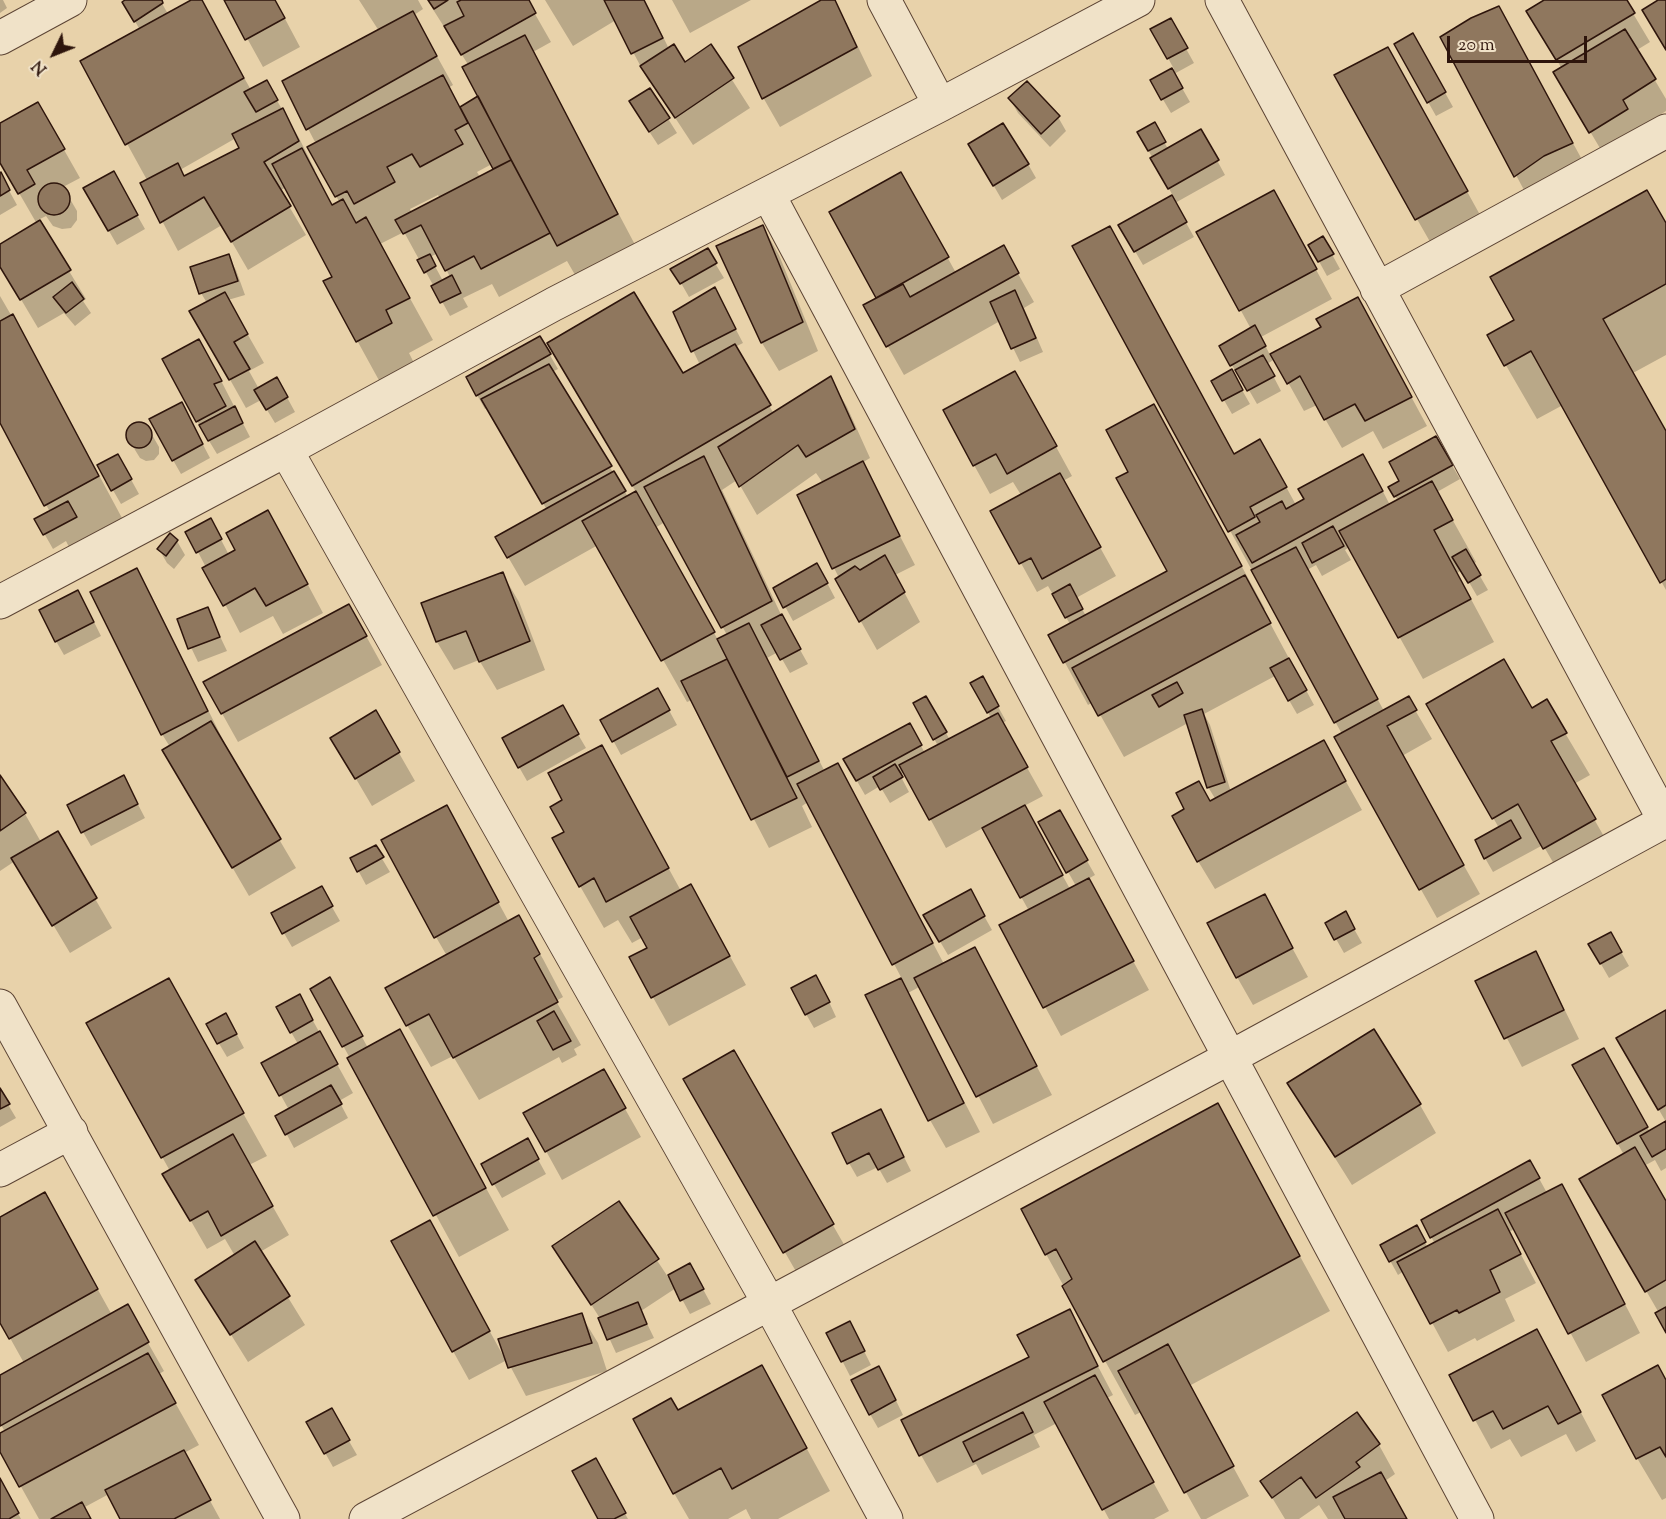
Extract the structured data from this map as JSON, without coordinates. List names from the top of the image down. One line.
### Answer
{"scale_bar":"20 m","north":"bottom left"}
